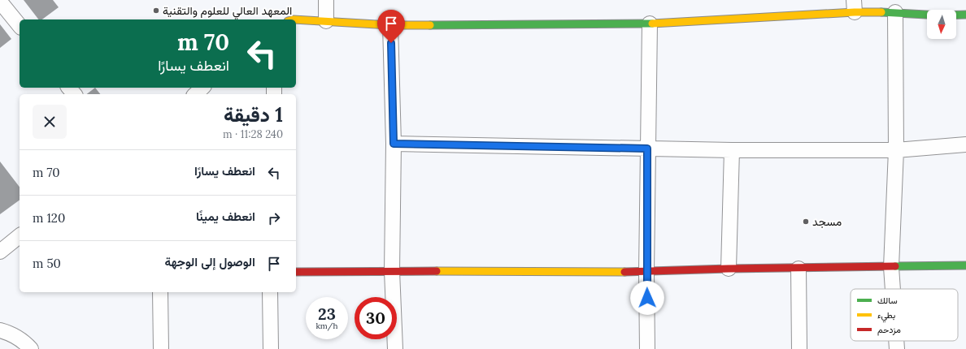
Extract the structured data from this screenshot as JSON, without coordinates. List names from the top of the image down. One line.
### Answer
{"places":["المعهد العالي للعلوم والتقنية","مسجد"],"legend":["سالك","بطيء","مزدحم"],"north":"bottom","page":{"turn":["70 m","انعطف يسارًا"],"heading":["1 دقيقة","240 m · 11:28"],"list":[{"name":"انعطف يسارًا","value":"70 m"},{"name":"انعطف يمينًا","value":"120 m"},{"name":"الوصول إلى الوجهة","value":"50 m"}],"speed":"23 km/h","limit":"30"}}
